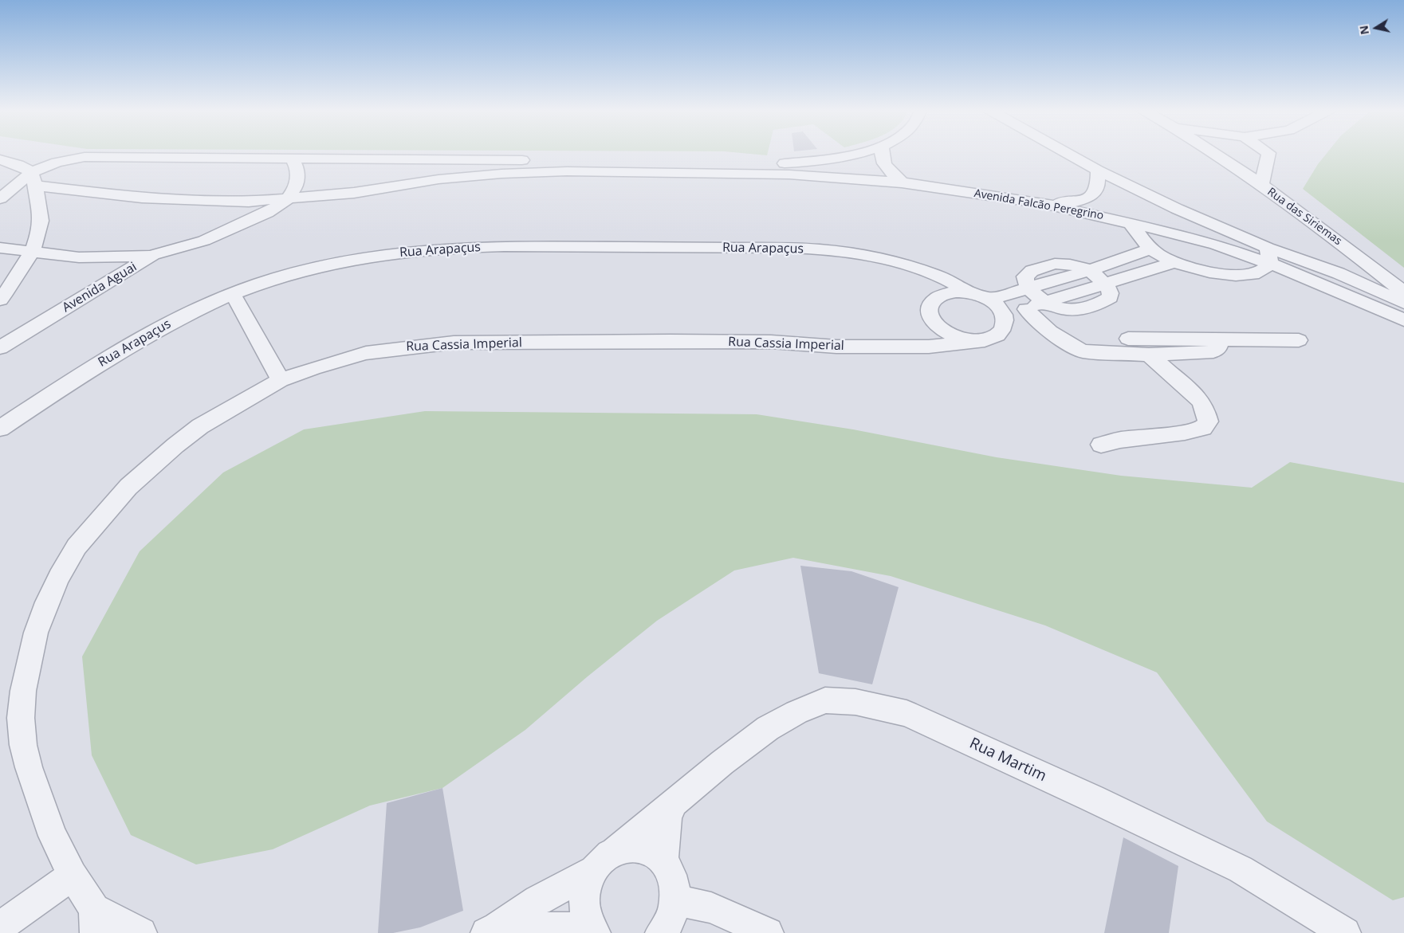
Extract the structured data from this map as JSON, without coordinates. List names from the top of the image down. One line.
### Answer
{"streets":{"street":["Avenida Falcão Peregrino","Rua das Siriemas","Rua Arapaçus","Avenida Aguai","Rua Cassia Imperial","Rua Martim"]},"crossings":[["Avenida Falcão Peregrino","Avenida Aguai"],["Rua Arapaçus","Rua Cassia Imperial"]],"north":"left"}
